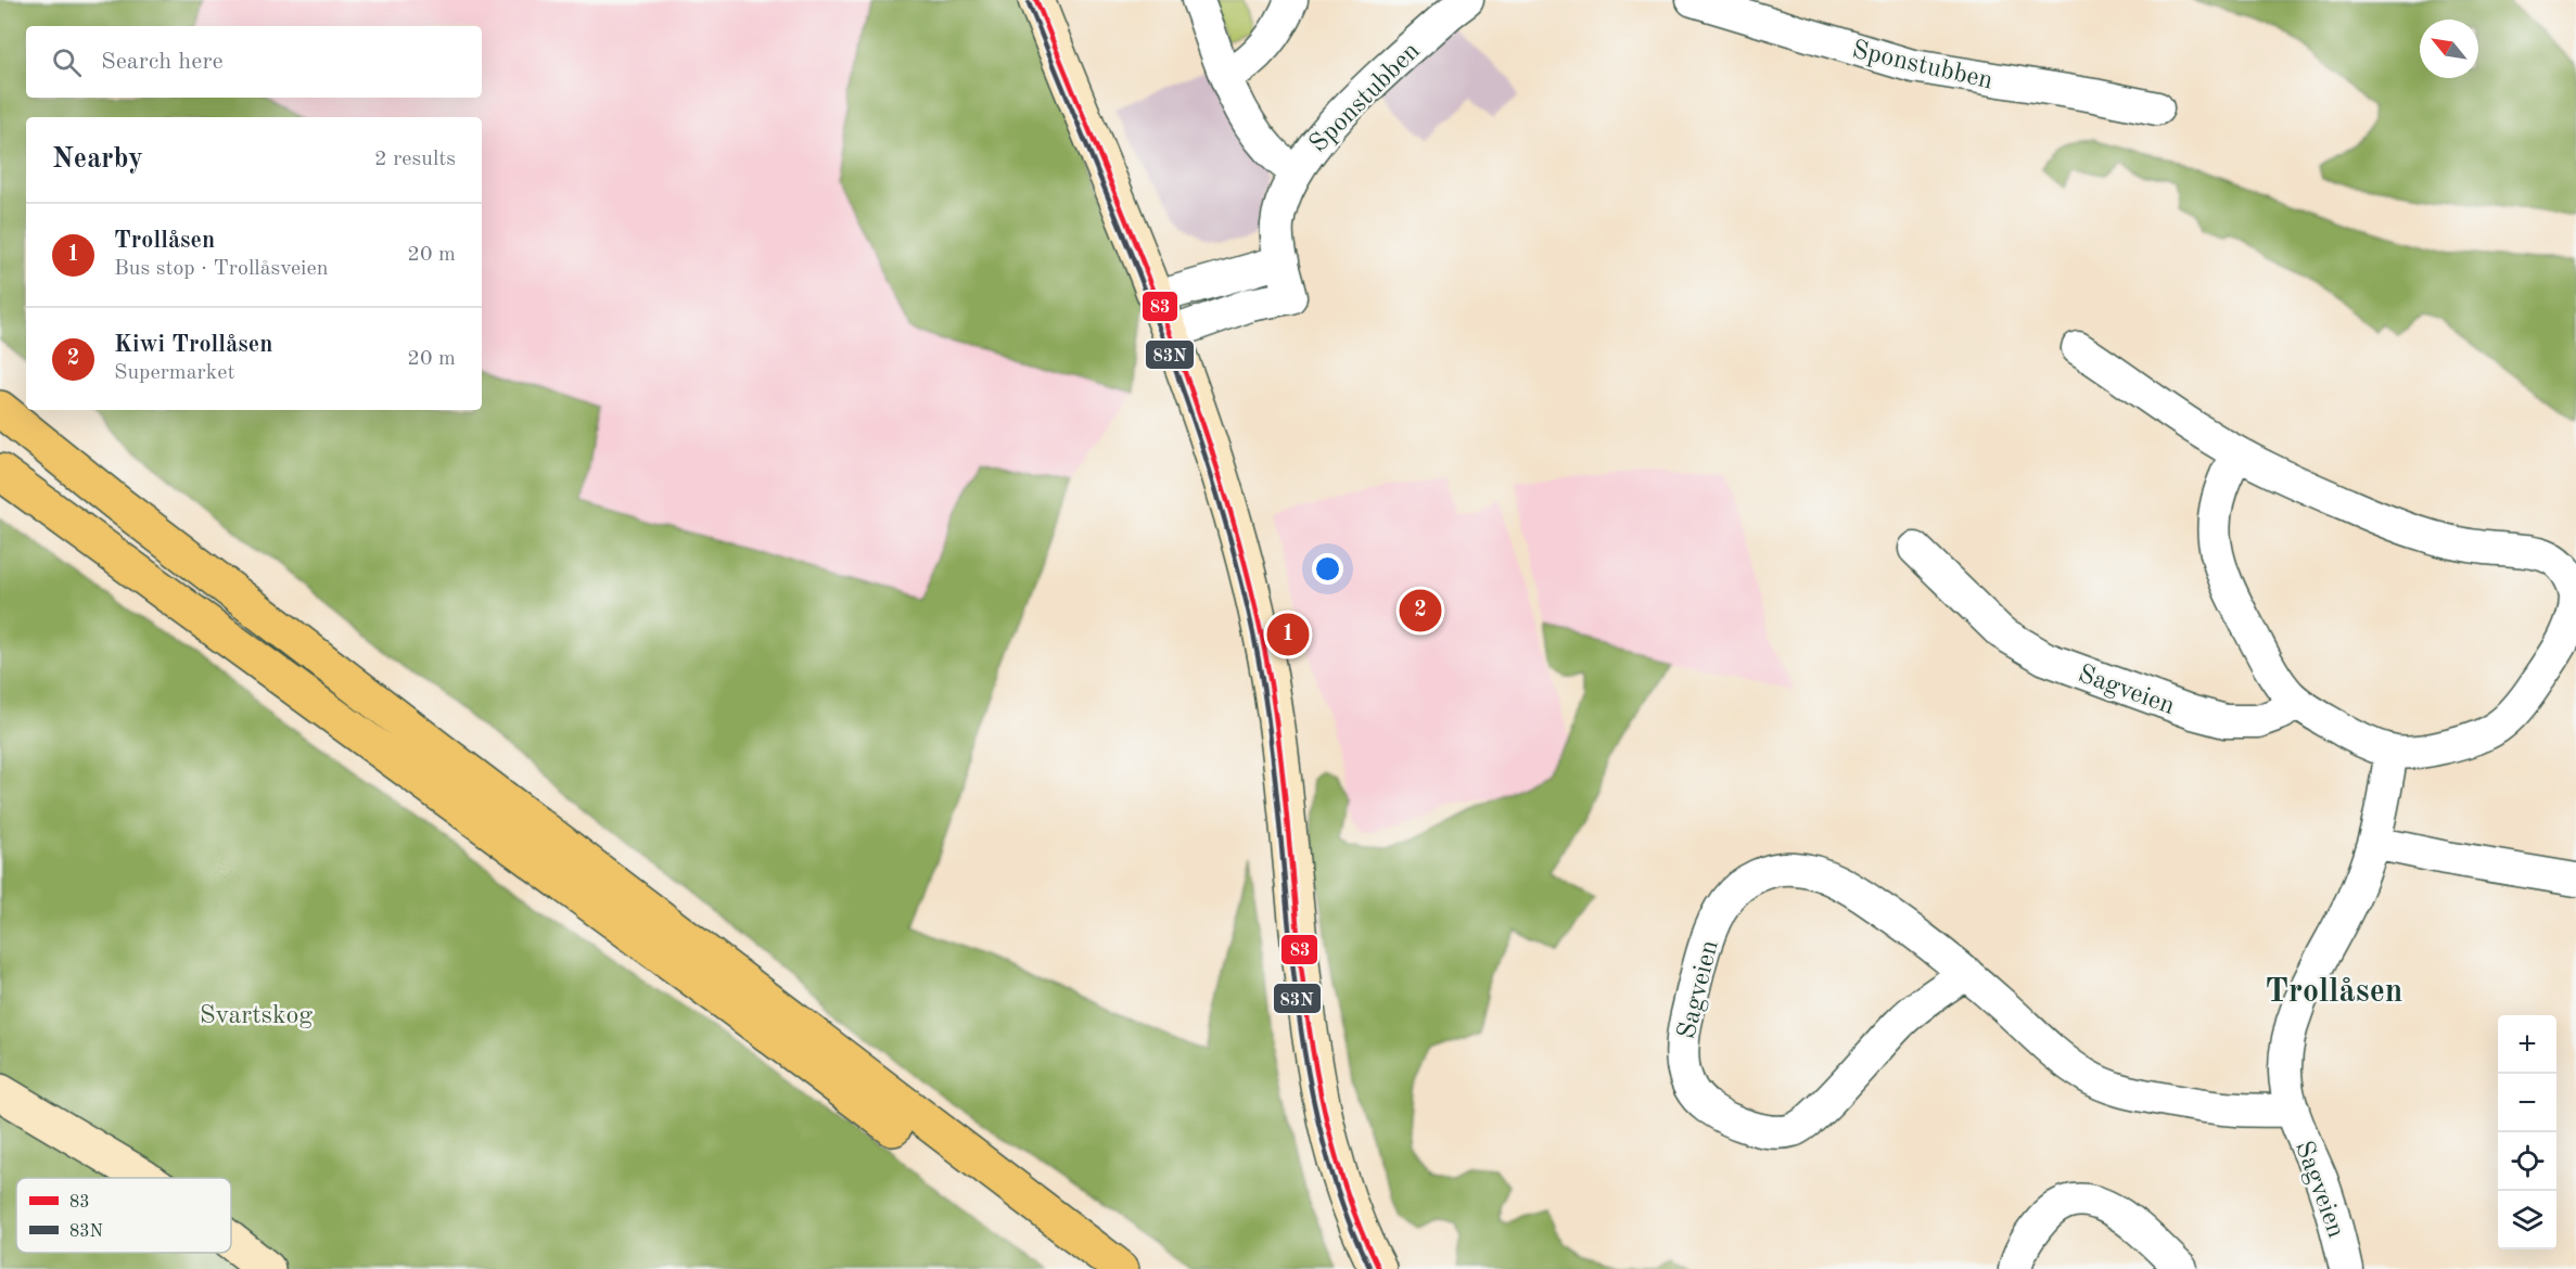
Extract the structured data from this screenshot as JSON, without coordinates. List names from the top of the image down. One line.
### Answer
{"streets":{"street":["Sponstubben","Sagveien"]},"districts":["Trollåsen"],"parks":["Svartskog"],"lines":["transit line 83","transit line 83N"],"legend":["83","83N"],"north":"top left","page":{"search":"Search here","heading":["Nearby","2 results"],"list":[{"mark":"1","name":"Trollåsen","note":"Bus stop · Trollåsveien","value":"20 m"},{"mark":"2","name":"Kiwi Trollåsen","note":"Supermarket","value":"20 m"}],"pins":["2","1"],"map_buttons":["+","−"]}}
